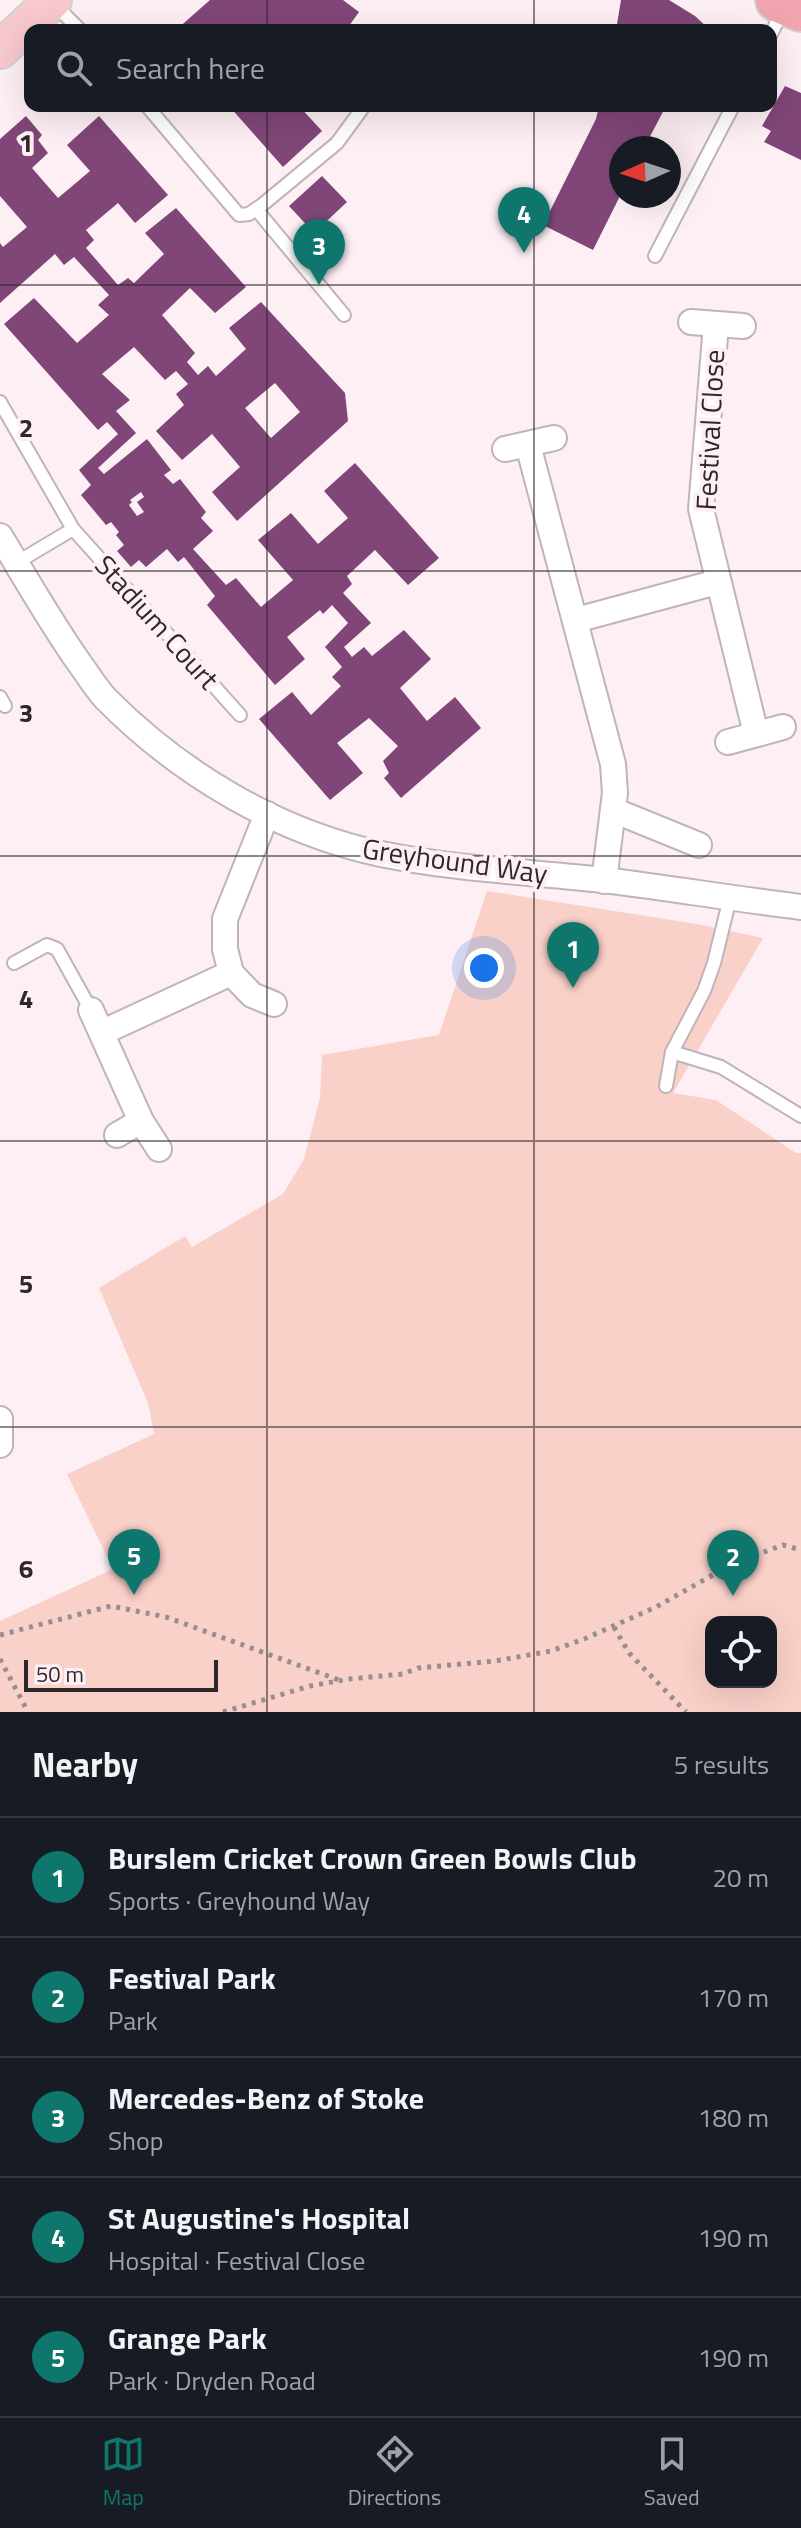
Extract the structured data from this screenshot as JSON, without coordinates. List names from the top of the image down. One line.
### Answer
{"streets":{"street":["Festival Close","Greyhound Way"],"lane":["Stadium Court"]},"crossings":[["Stadium Court","Greyhound Way"]],"scale_bar":"50 m","north":"left","page":{"search":"Search here","pins":["4","3","1","5","2"],"scale":"50 m","heading":["Nearby","5 results"],"list":[{"mark":"1","name":"Burslem Cricket Crown Green Bowls Club","note":"Sports · Greyhound Way","value":"20 m"},{"mark":"2","name":"Festival Park","note":"Park","value":"170 m"},{"mark":"3","name":"Mercedes-Benz of Stoke","note":"Shop","value":"180 m"},{"mark":"4","name":"St Augustine's Hospital","note":"Hospital · Festival Close","value":"190 m"},{"mark":"5","name":"Grange Park","note":"Park · Dryden Road","value":"190 m"}],"nav":["Map","Directions","Saved"]},"grid":{"rows":["1","2","3","4","5","6"]}}
